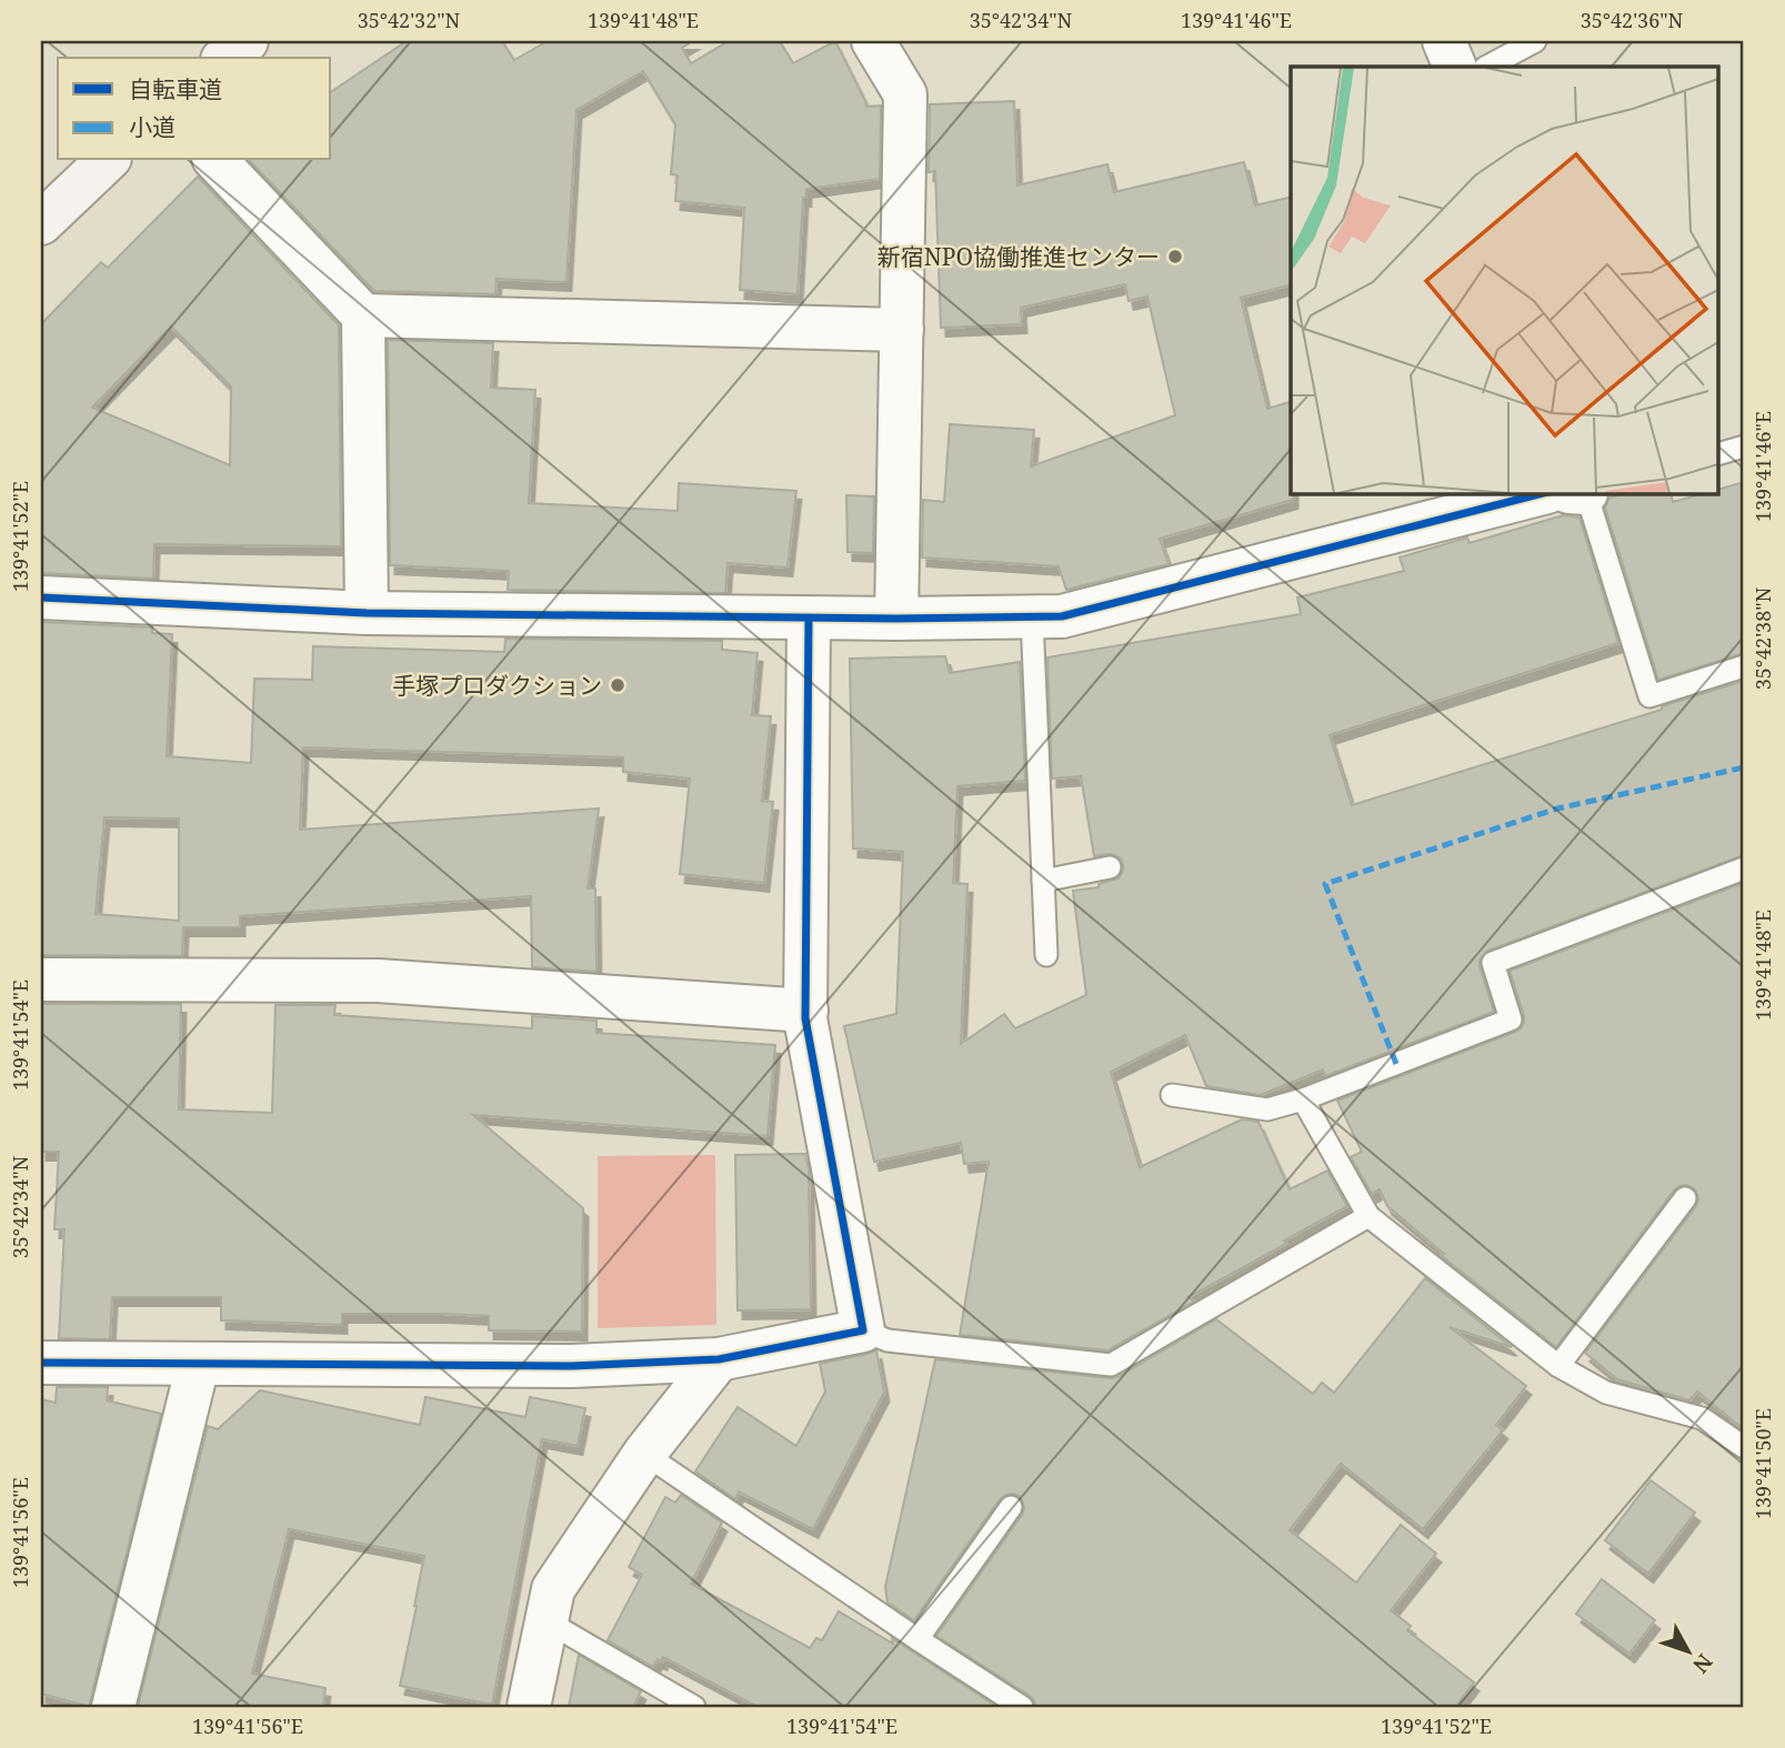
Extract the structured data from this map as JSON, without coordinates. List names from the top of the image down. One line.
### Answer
{"places":["新宿NPO協働推進センター","手塚プロダクション"],"legend":["自転車道","小道"],"north":"bottom right","coordinates":["35°42'32\"N","139°41'48\"E","35°42'34\"N","139°41'46\"E","35°42'36\"N","139°41'52\"E","35°42'38\"N","139°41'54\"E","139°41'50\"E","139°41'56\"E"]}
